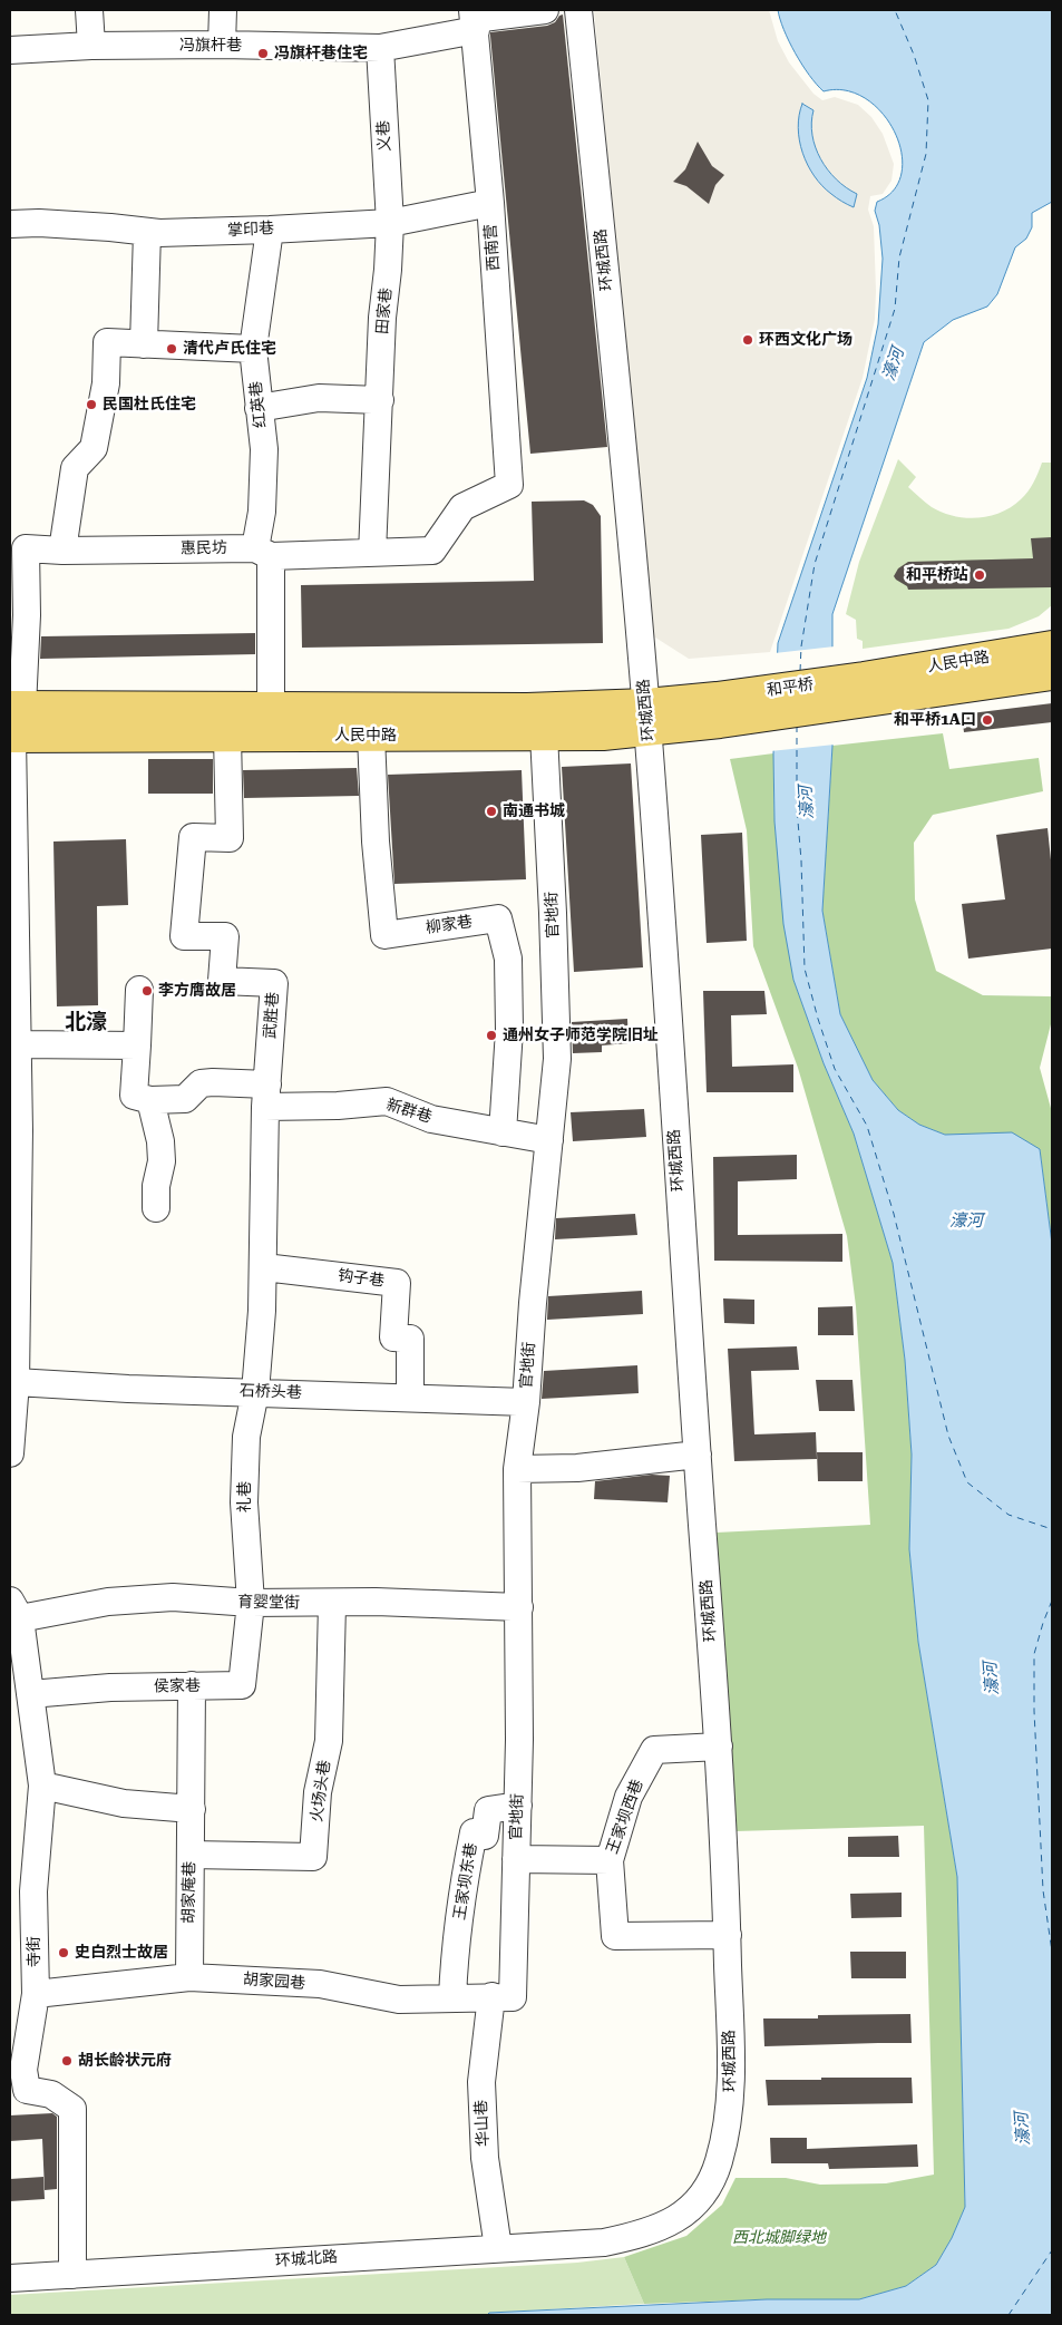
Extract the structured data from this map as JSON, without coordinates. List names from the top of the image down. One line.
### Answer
{"streets":{"main road":["人民中路","和平桥"],"street":["冯旗杆巷","义巷","掌印巷","西南营","环城西路","田家巷","红英巷","惠民坊","官地街","柳家巷","武胜巷","新群巷","钩子巷","石桥头巷","礼巷","育婴堂街","侯家巷","火场头巷","王家坝西巷","王家坝东巷","胡家庵巷","寺街","胡家园巷","华山巷","环城北路"]},"crossings":[["冯旗杆巷","义巷"],["冯旗杆巷","西南营"],["义巷","掌印巷"],["义巷","田家巷"],["掌印巷","西南营"],["掌印巷","田家巷"],["掌印巷","红英巷"],["西南营","惠民坊"],["环城西路","人民中路"],["环城西路","王家坝西巷"],["环城西路","环城北路"],["田家巷","惠民坊"],["红英巷","惠民坊"],["红英巷","人民中路"],["惠民坊","人民中路"],["人民中路","和平桥"],["人民中路","官地街"],["人民中路","柳家巷"],["人民中路","武胜巷"],["官地街","新群巷"],["官地街","石桥头巷"],["官地街","育婴堂街"],["官地街","王家坝西巷"],["官地街","王家坝东巷"],["官地街","胡家园巷"],["官地街","华山巷"],["柳家巷","新群巷"],["武胜巷","新群巷"],["武胜巷","钩子巷"],["武胜巷","石桥头巷"],["武胜巷","礼巷"],["钩子巷","石桥头巷"],["石桥头巷","礼巷"],["礼巷","育婴堂街"],["礼巷","侯家巷"],["育婴堂街","侯家巷"],["育婴堂街","火场头巷"],["育婴堂街","寺街"],["侯家巷","胡家庵巷"],["侯家巷","寺街"],["火场头巷","胡家庵巷"],["王家坝东巷","胡家园巷"],["胡家庵巷","胡家园巷"],["寺街","胡家园巷"],["寺街","环城北路"],["胡家园巷","华山巷"],["华山巷","环城北路"]],"districts":["北濠"],"water":["濠河"],"parks":["西北城脚绿地"],"places":["冯旗杆巷住宅","环西文化广场","清代卢氏住宅","民国杜氏住宅","和平桥站","和平桥1A口","南通书城","李方膺故居","通州女子师范学院旧址","史白烈士故居","胡长龄状元府"]}
